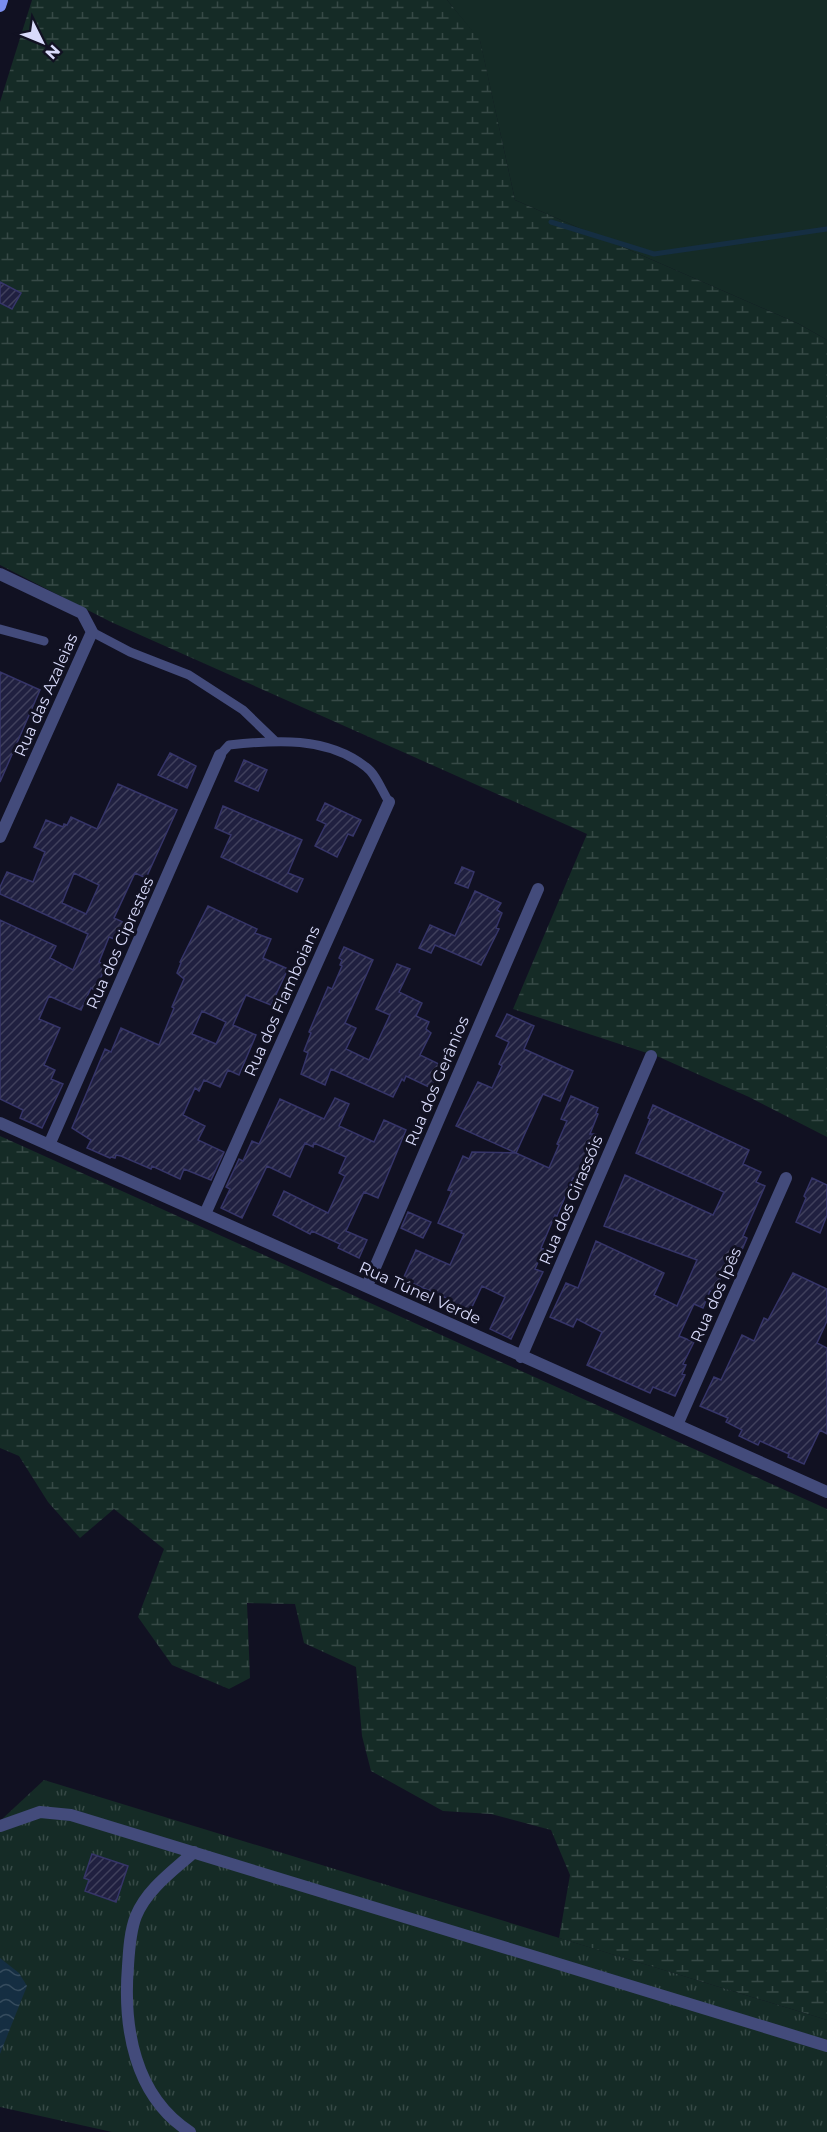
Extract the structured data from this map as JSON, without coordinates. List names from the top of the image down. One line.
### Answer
{"streets":{"street":["Rua das Azaleias","Rua dos Ciprestes","Rua dos Flamboians","Rua dos Gerânios","Rua dos Girassóis","Rua Túnel Verde","Rua dos Ipês"]},"crossings":[["Rua dos Ciprestes","Rua Túnel Verde"],["Rua dos Flamboians","Rua Túnel Verde"],["Rua dos Gerânios","Rua Túnel Verde"],["Rua dos Girassóis","Rua Túnel Verde"],["Rua Túnel Verde","Rua dos Ipês"]],"north":"bottom right"}
